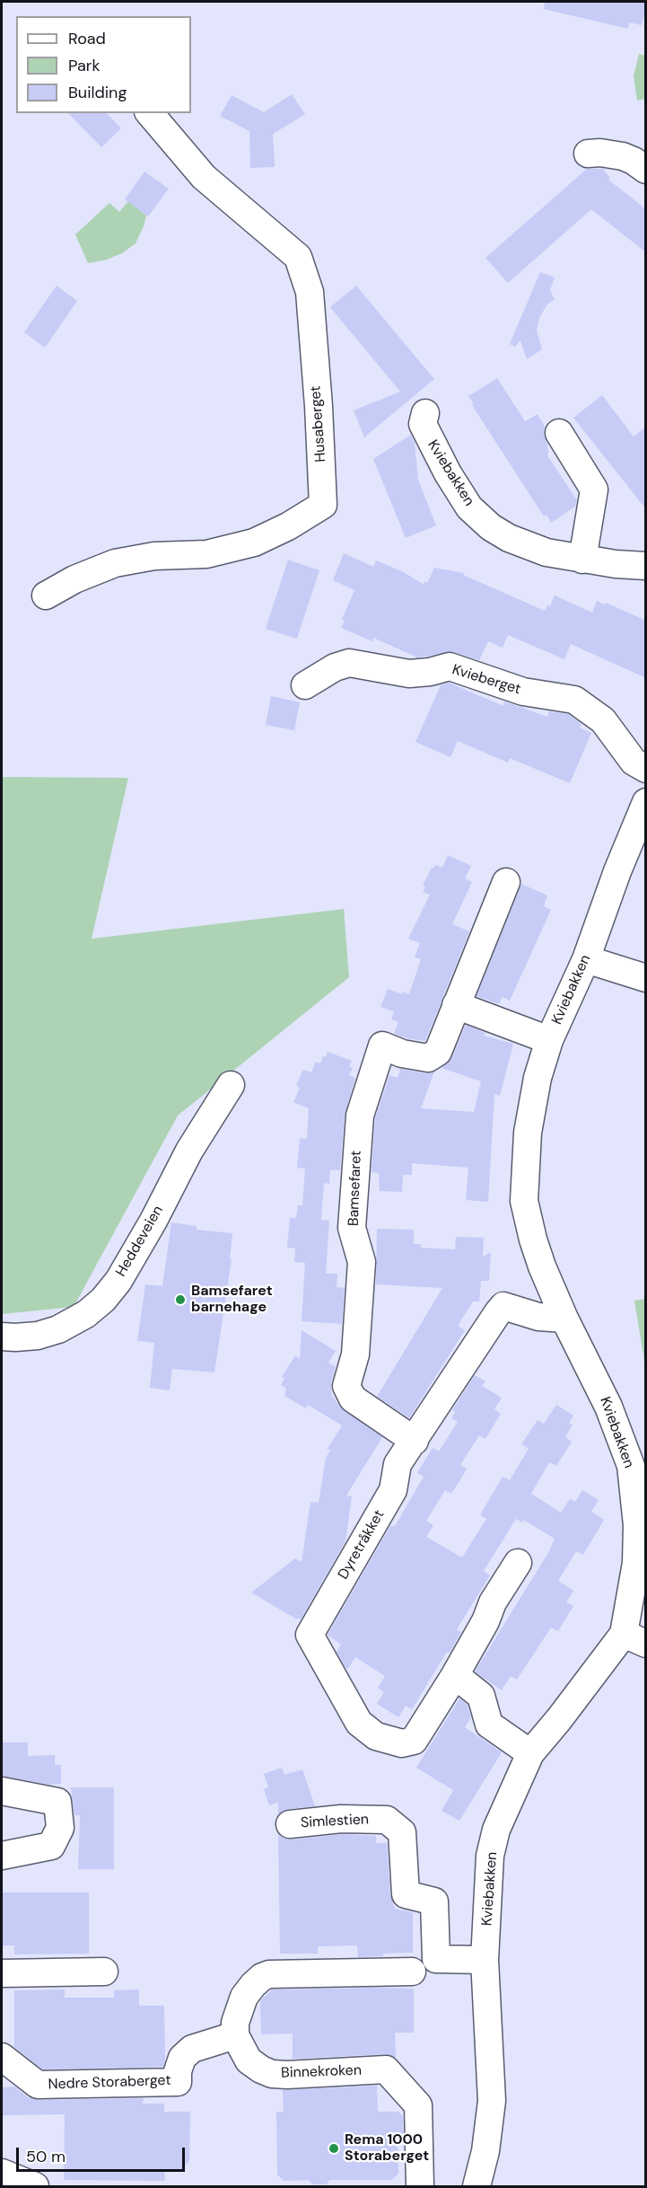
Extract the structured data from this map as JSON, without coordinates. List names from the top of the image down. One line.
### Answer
{"streets":{"street":["Husaberget","Kviebakken","Kvieberget","Bamsefaret","Heddeveien","Dyretråkket","Simlestien","Binnekroken","Nedre Storaberget"]},"crossings":[["Kviebakken","Dyretråkket"],["Kviebakken","Simlestien"],["Bamsefaret","Dyretråkket"],["Binnekroken","Nedre Storaberget"]],"places":["Bamsefaret barnehage","Rema 1000 Storaberget"],"legend":["Road","Park","Building"],"scale_bar":"50 m"}
